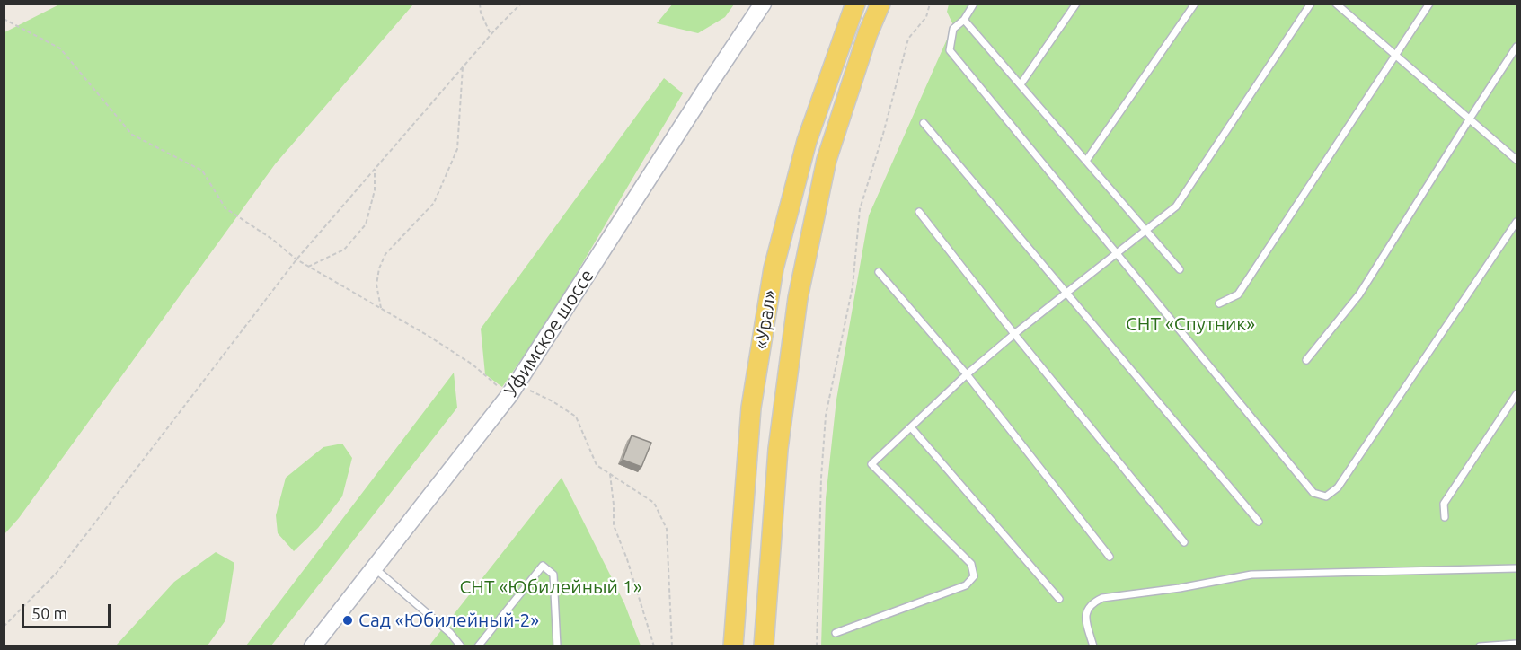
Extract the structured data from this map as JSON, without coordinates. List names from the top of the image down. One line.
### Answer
{"streets":{"main road":["«Урал»","Уфимское шоссе"]},"parks":["СНТ «Спутник»","СНТ «Юбилейный 1»"],"places":["Сад «Юбилейный-2»"],"scale_bar":"50 m"}
